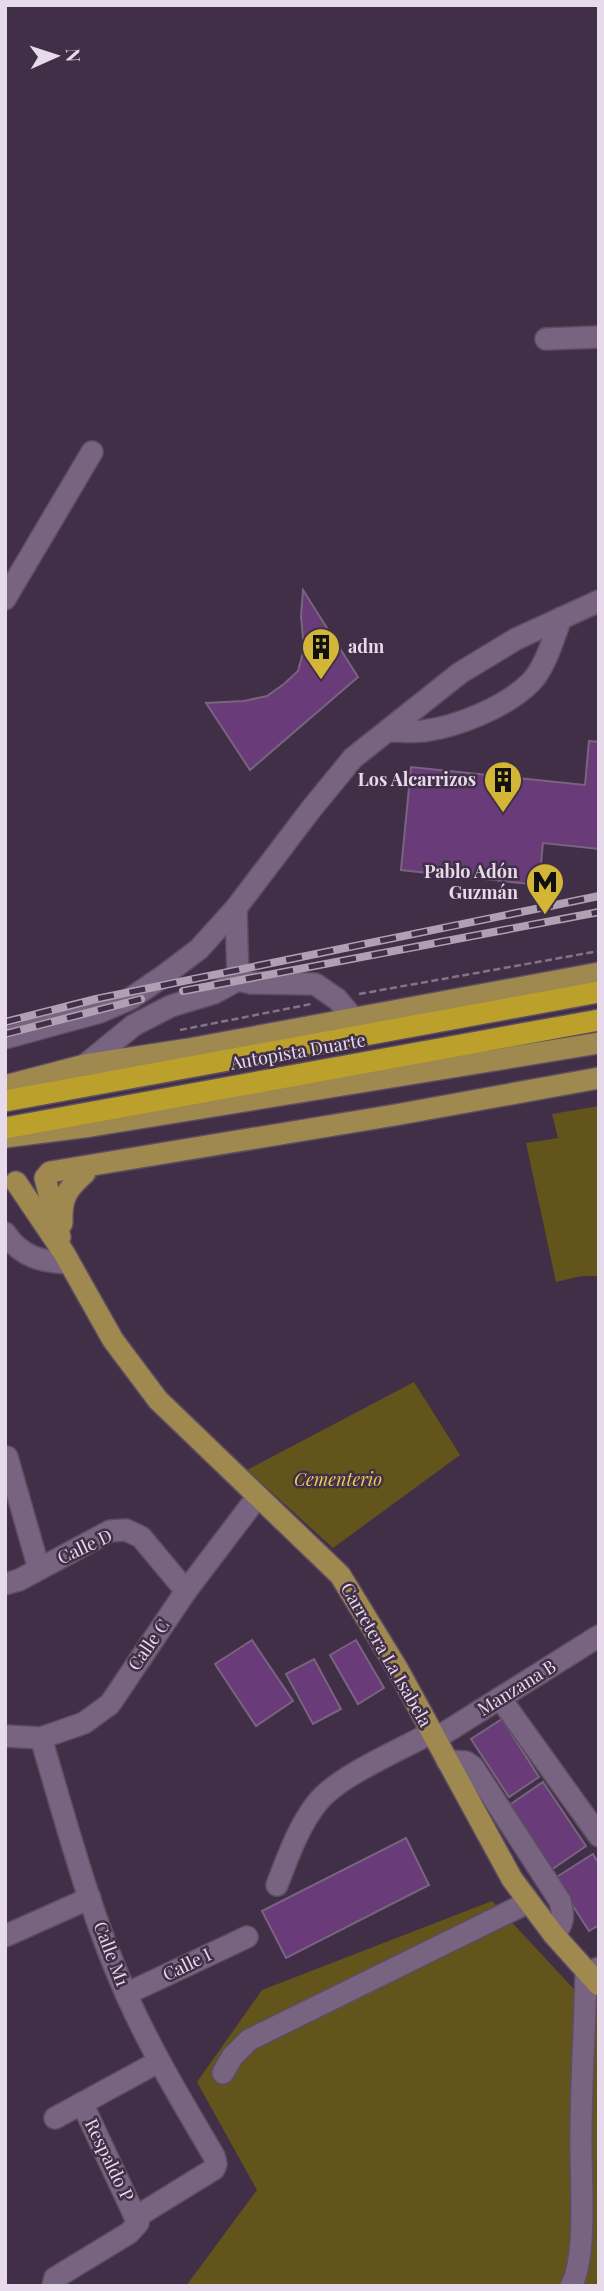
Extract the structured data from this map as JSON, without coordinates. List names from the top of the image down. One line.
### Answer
{"streets":{"highway":["Autopista Duarte"],"main road":["Carretera La Isabela"],"street":["Calle D","Calle C","Manzana B","Calle M1","Calle I","Respaldo P"]},"crossings":[["Calle D","Calle C"],["Calle C","Carretera La Isabela"],["Calle C","Calle M1"],["Carretera La Isabela","Manzana B"],["Calle M1","Calle I"],["Calle M1","Respaldo P"]],"parks":["Cementerio"],"places":{"building":["adm","Los Alcarrizos"],"metro station":["Pablo Adón Guzmán"]},"north":"right"}
